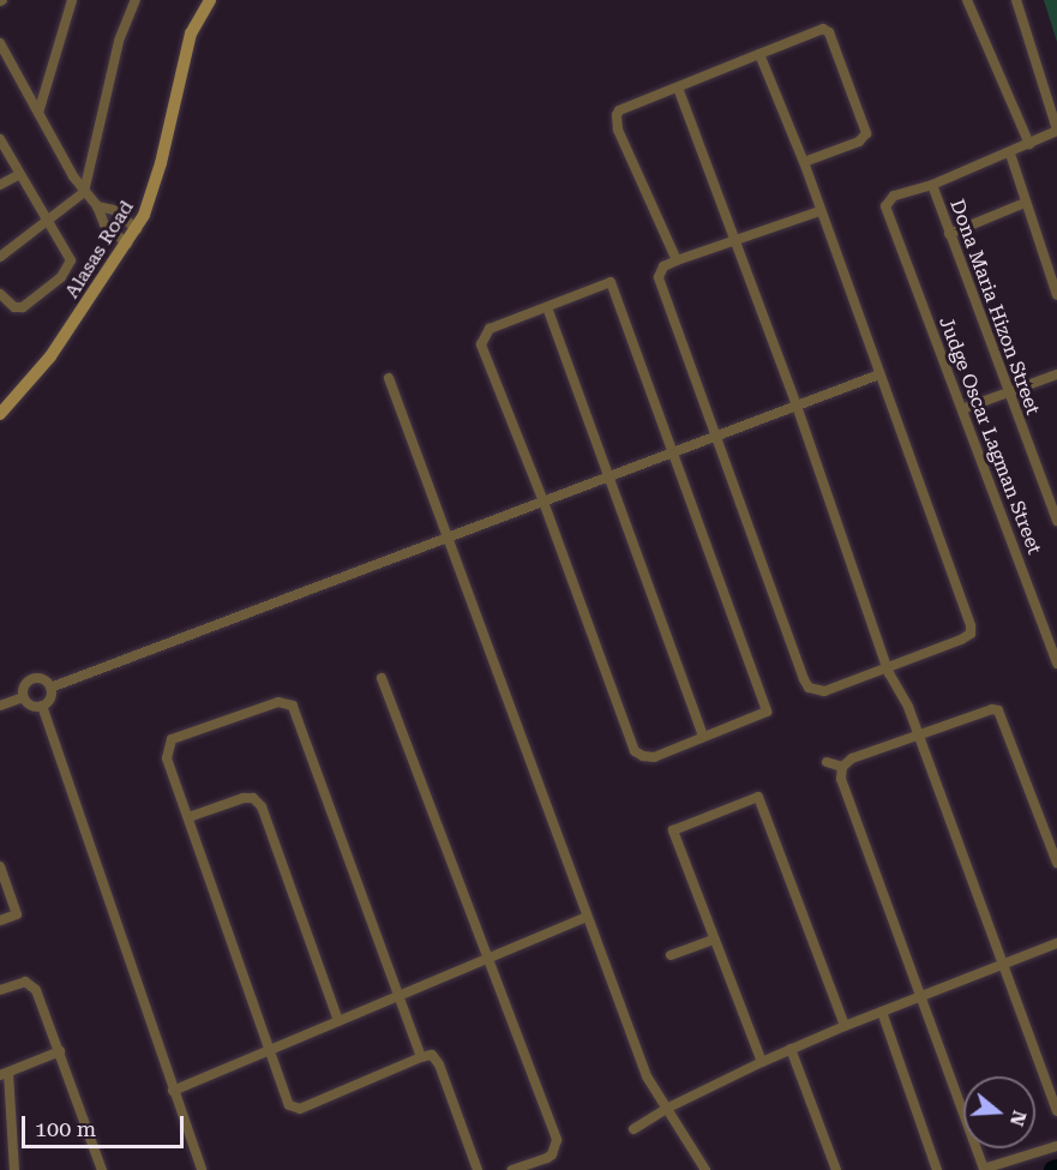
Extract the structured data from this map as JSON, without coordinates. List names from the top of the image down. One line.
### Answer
{"streets":{"street":["Alasas Road","Dona Maria Hizon Street","Judge Oscar Lagman Street"]},"crossings":[["Dona Maria Hizon Street","Judge Oscar Lagman Street"]],"scale_bar":"100 m","north":"right"}
